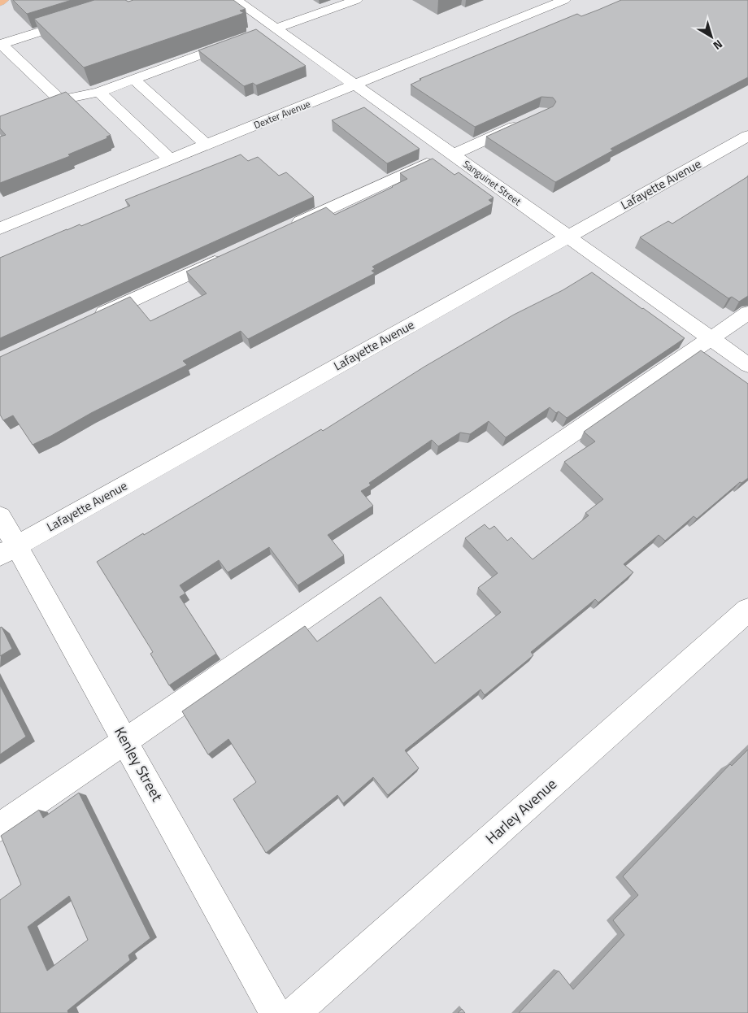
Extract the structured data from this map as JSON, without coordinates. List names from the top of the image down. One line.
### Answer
{"streets":{"street":["Dexter Avenue","Sanguinet Street","Lafayette Avenue","Kenley Street","Harley Avenue"]},"crossings":[["Dexter Avenue","Sanguinet Street"],["Sanguinet Street","Lafayette Avenue"],["Lafayette Avenue","Kenley Street"]],"north":"bottom right"}
